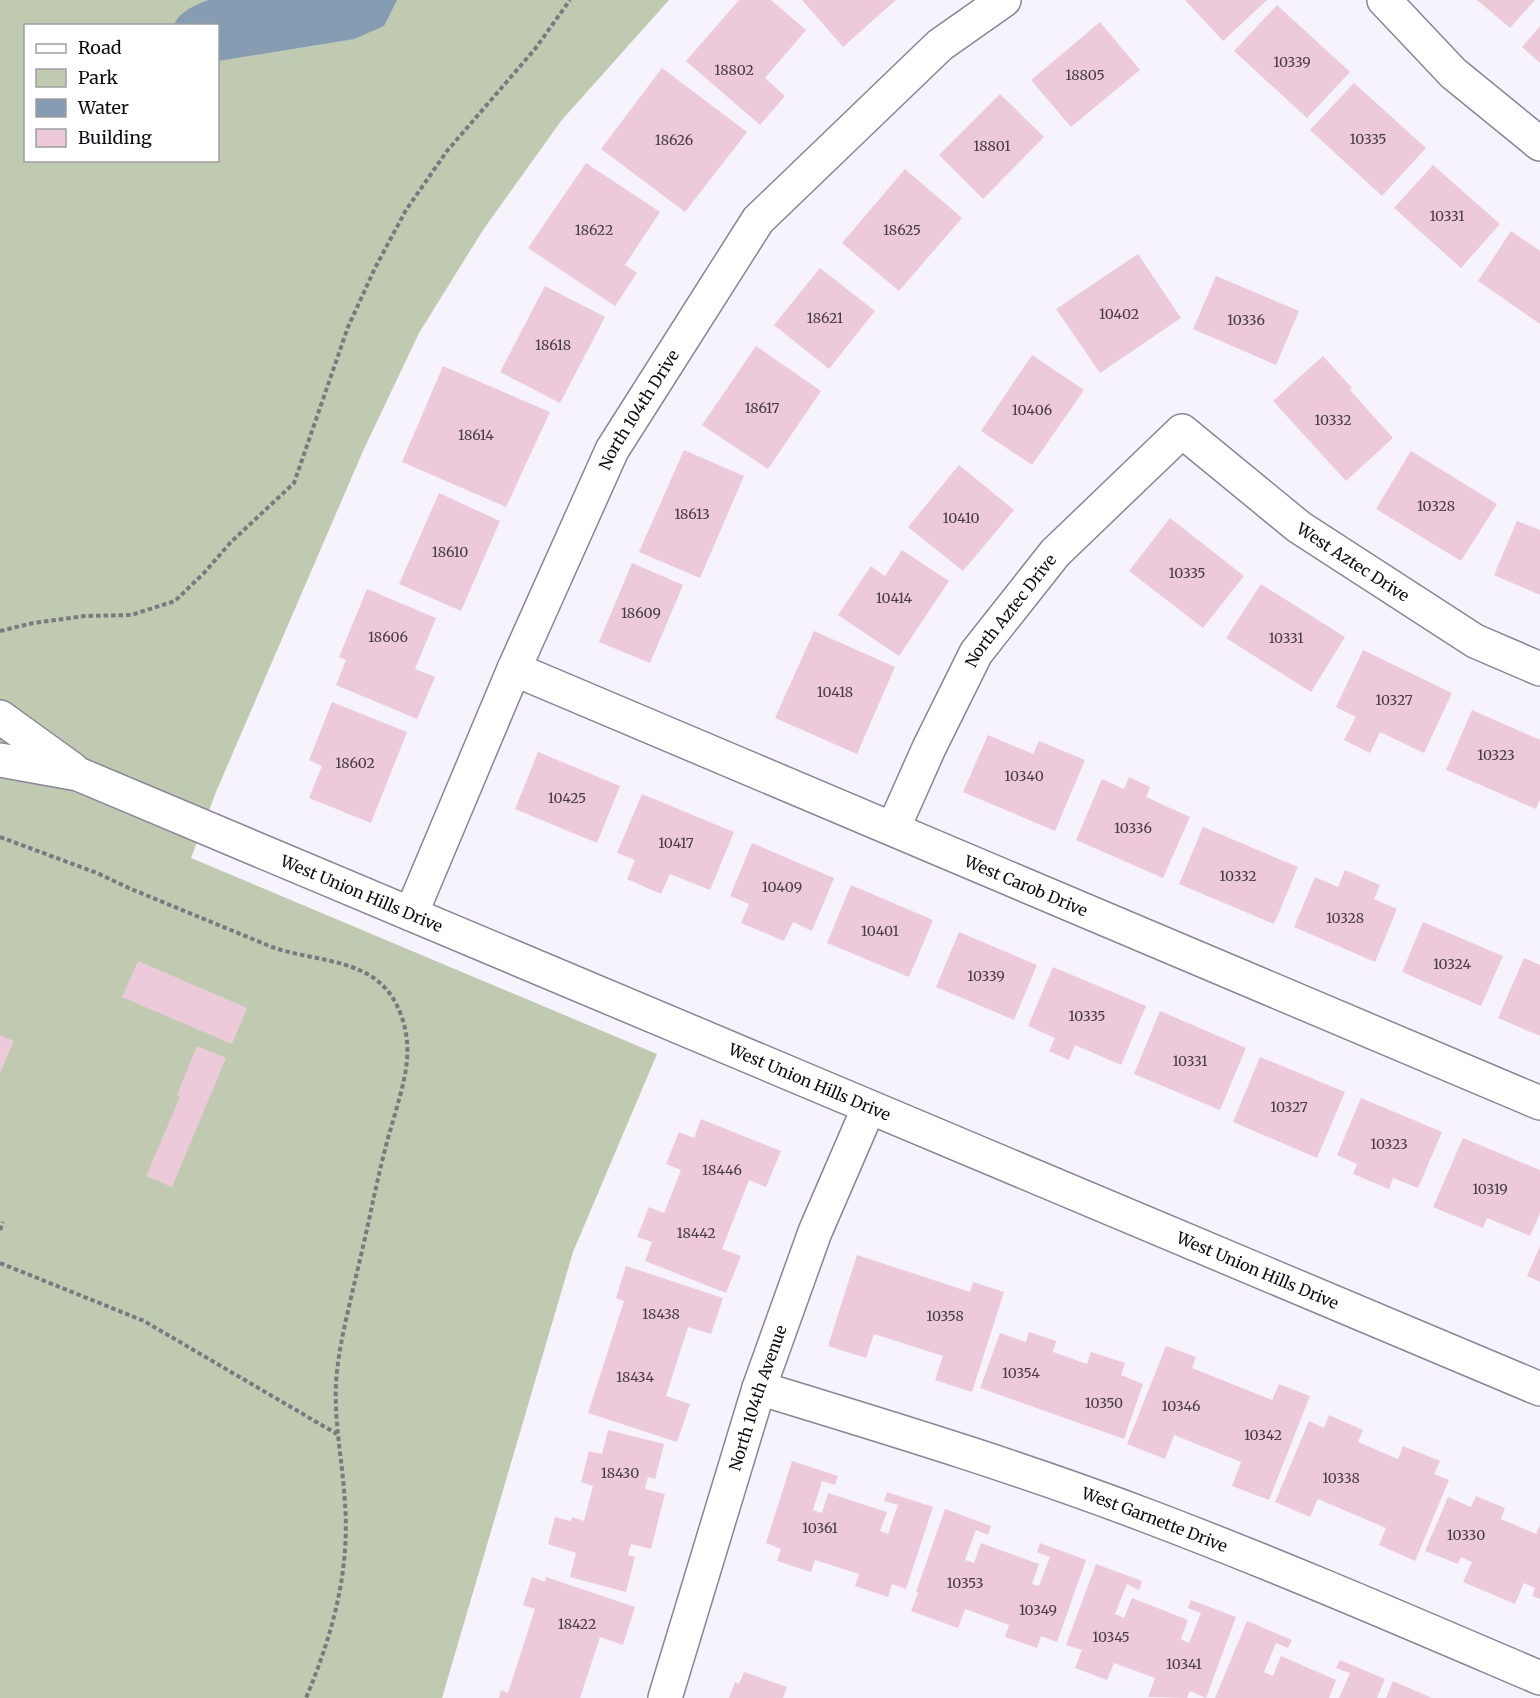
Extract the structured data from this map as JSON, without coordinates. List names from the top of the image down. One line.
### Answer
{"streets":{"street":["North 104th Drive","West Aztec Drive","North Aztec Drive","West Carob Drive","West Union Hills Drive","North 104th Avenue","West Garnette Drive"]},"crossings":[["North 104th Drive","West Carob Drive"],["North 104th Drive","West Union Hills Drive"],["West Aztec Drive","North Aztec Drive"],["North Aztec Drive","West Carob Drive"],["West Union Hills Drive","North 104th Avenue"],["North 104th Avenue","West Garnette Drive"]],"house_numbers":["10339","18802","18805","10335","18626","18801","10331","18622","18625","10402","18621","10336","18618","18617","10406","10332","18614","10328","18613","10410","18610","10335","10414","18609","18606","10331","10418","10327","10323","18602","10340","10425","10336","10417","10332","10409","10328","10401","10324","10339","10335","10331","10327","10323","18446","10319","18442","18438","10358","10354","18434","10350","10346","10342","18430","10338","10361","10330","10353","10349","18422","10345","10341"],"legend":["Road","Park","Water","Building"]}
